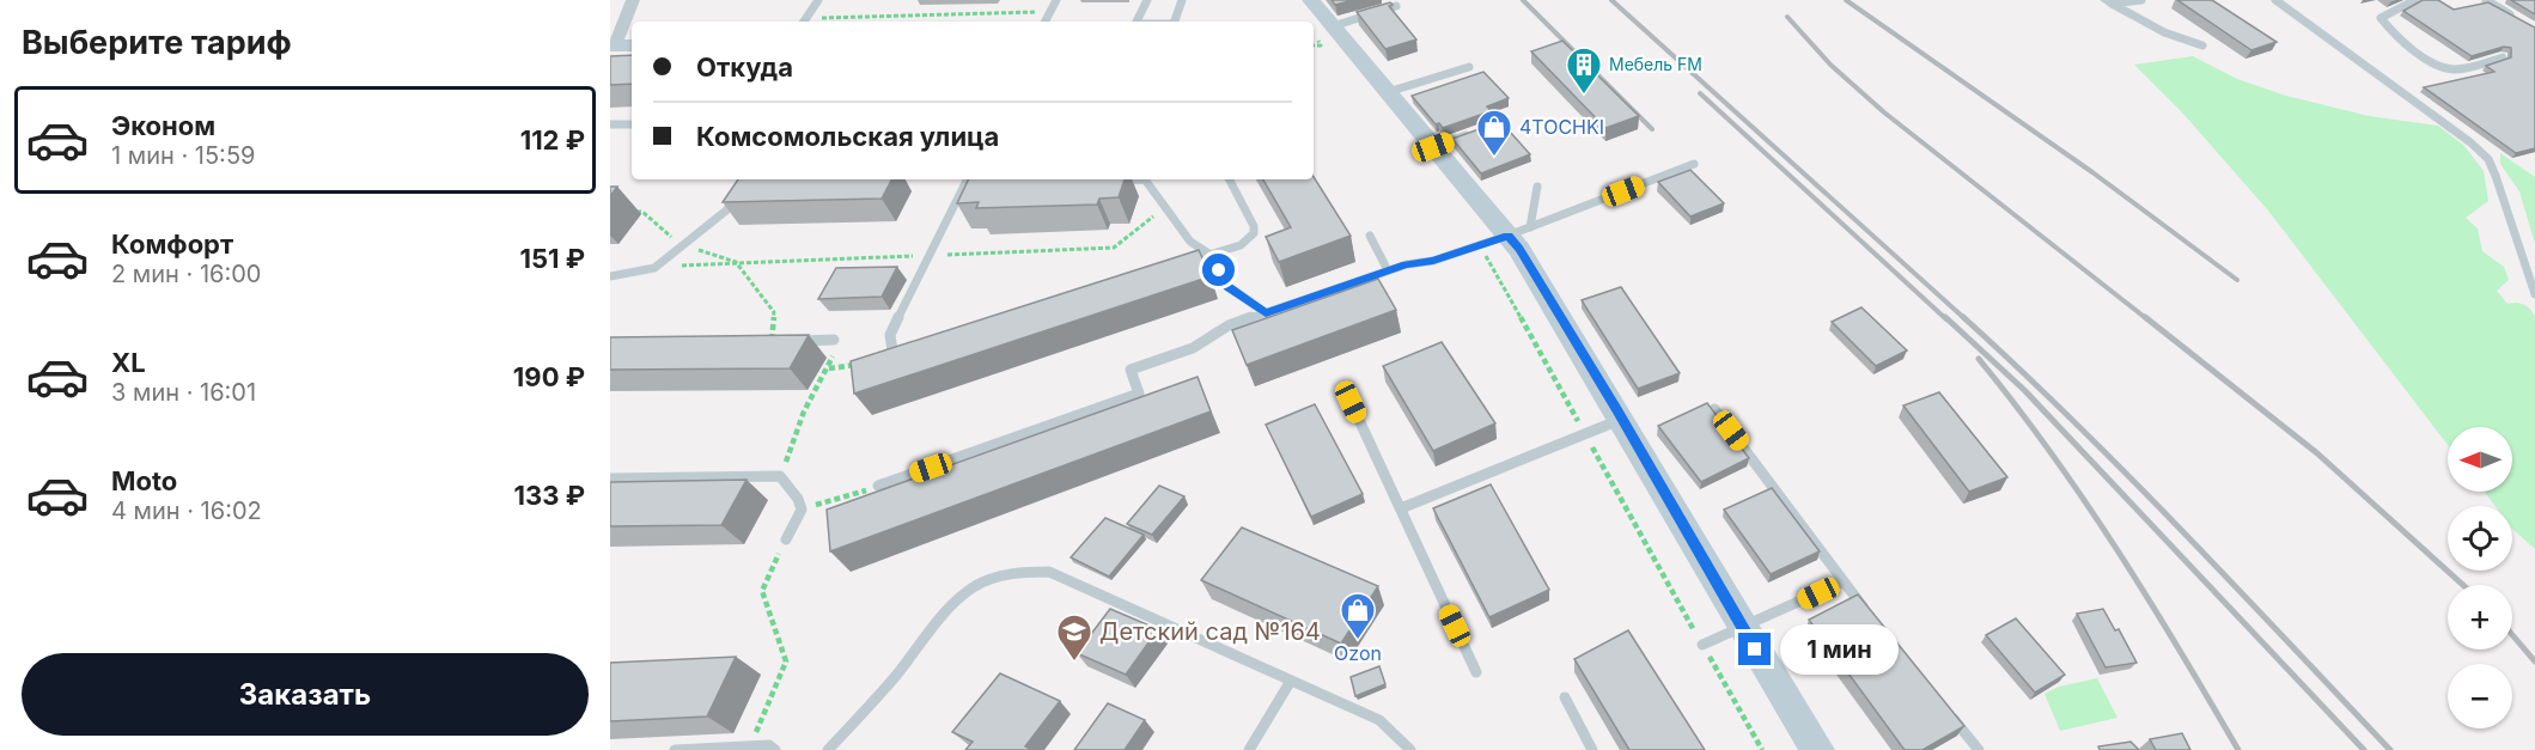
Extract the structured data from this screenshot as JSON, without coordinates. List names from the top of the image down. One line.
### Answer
{"places":{"building":["Мебель FM"],"shop":["4TOCHKI","Ozon"],"school or university":["Детский сад №164"]},"north":"left","page":{"heading":"Выберите тариф","banner":["Откуда","Комсомольская улица"],"list":[{"name":"Эконом","note":"1 мин · 15:59","value":"112 ₽"},{"name":"Комфорт","note":"2 мин · 16:00","value":"151 ₽"},{"name":"XL","note":"3 мин · 16:01","value":"190 ₽"},{"name":"Moto","note":"4 мин · 16:02","value":"133 ₽"}],"map_buttons":["+","−"],"bubble":"1 мин","buttons":"Заказать"}}
